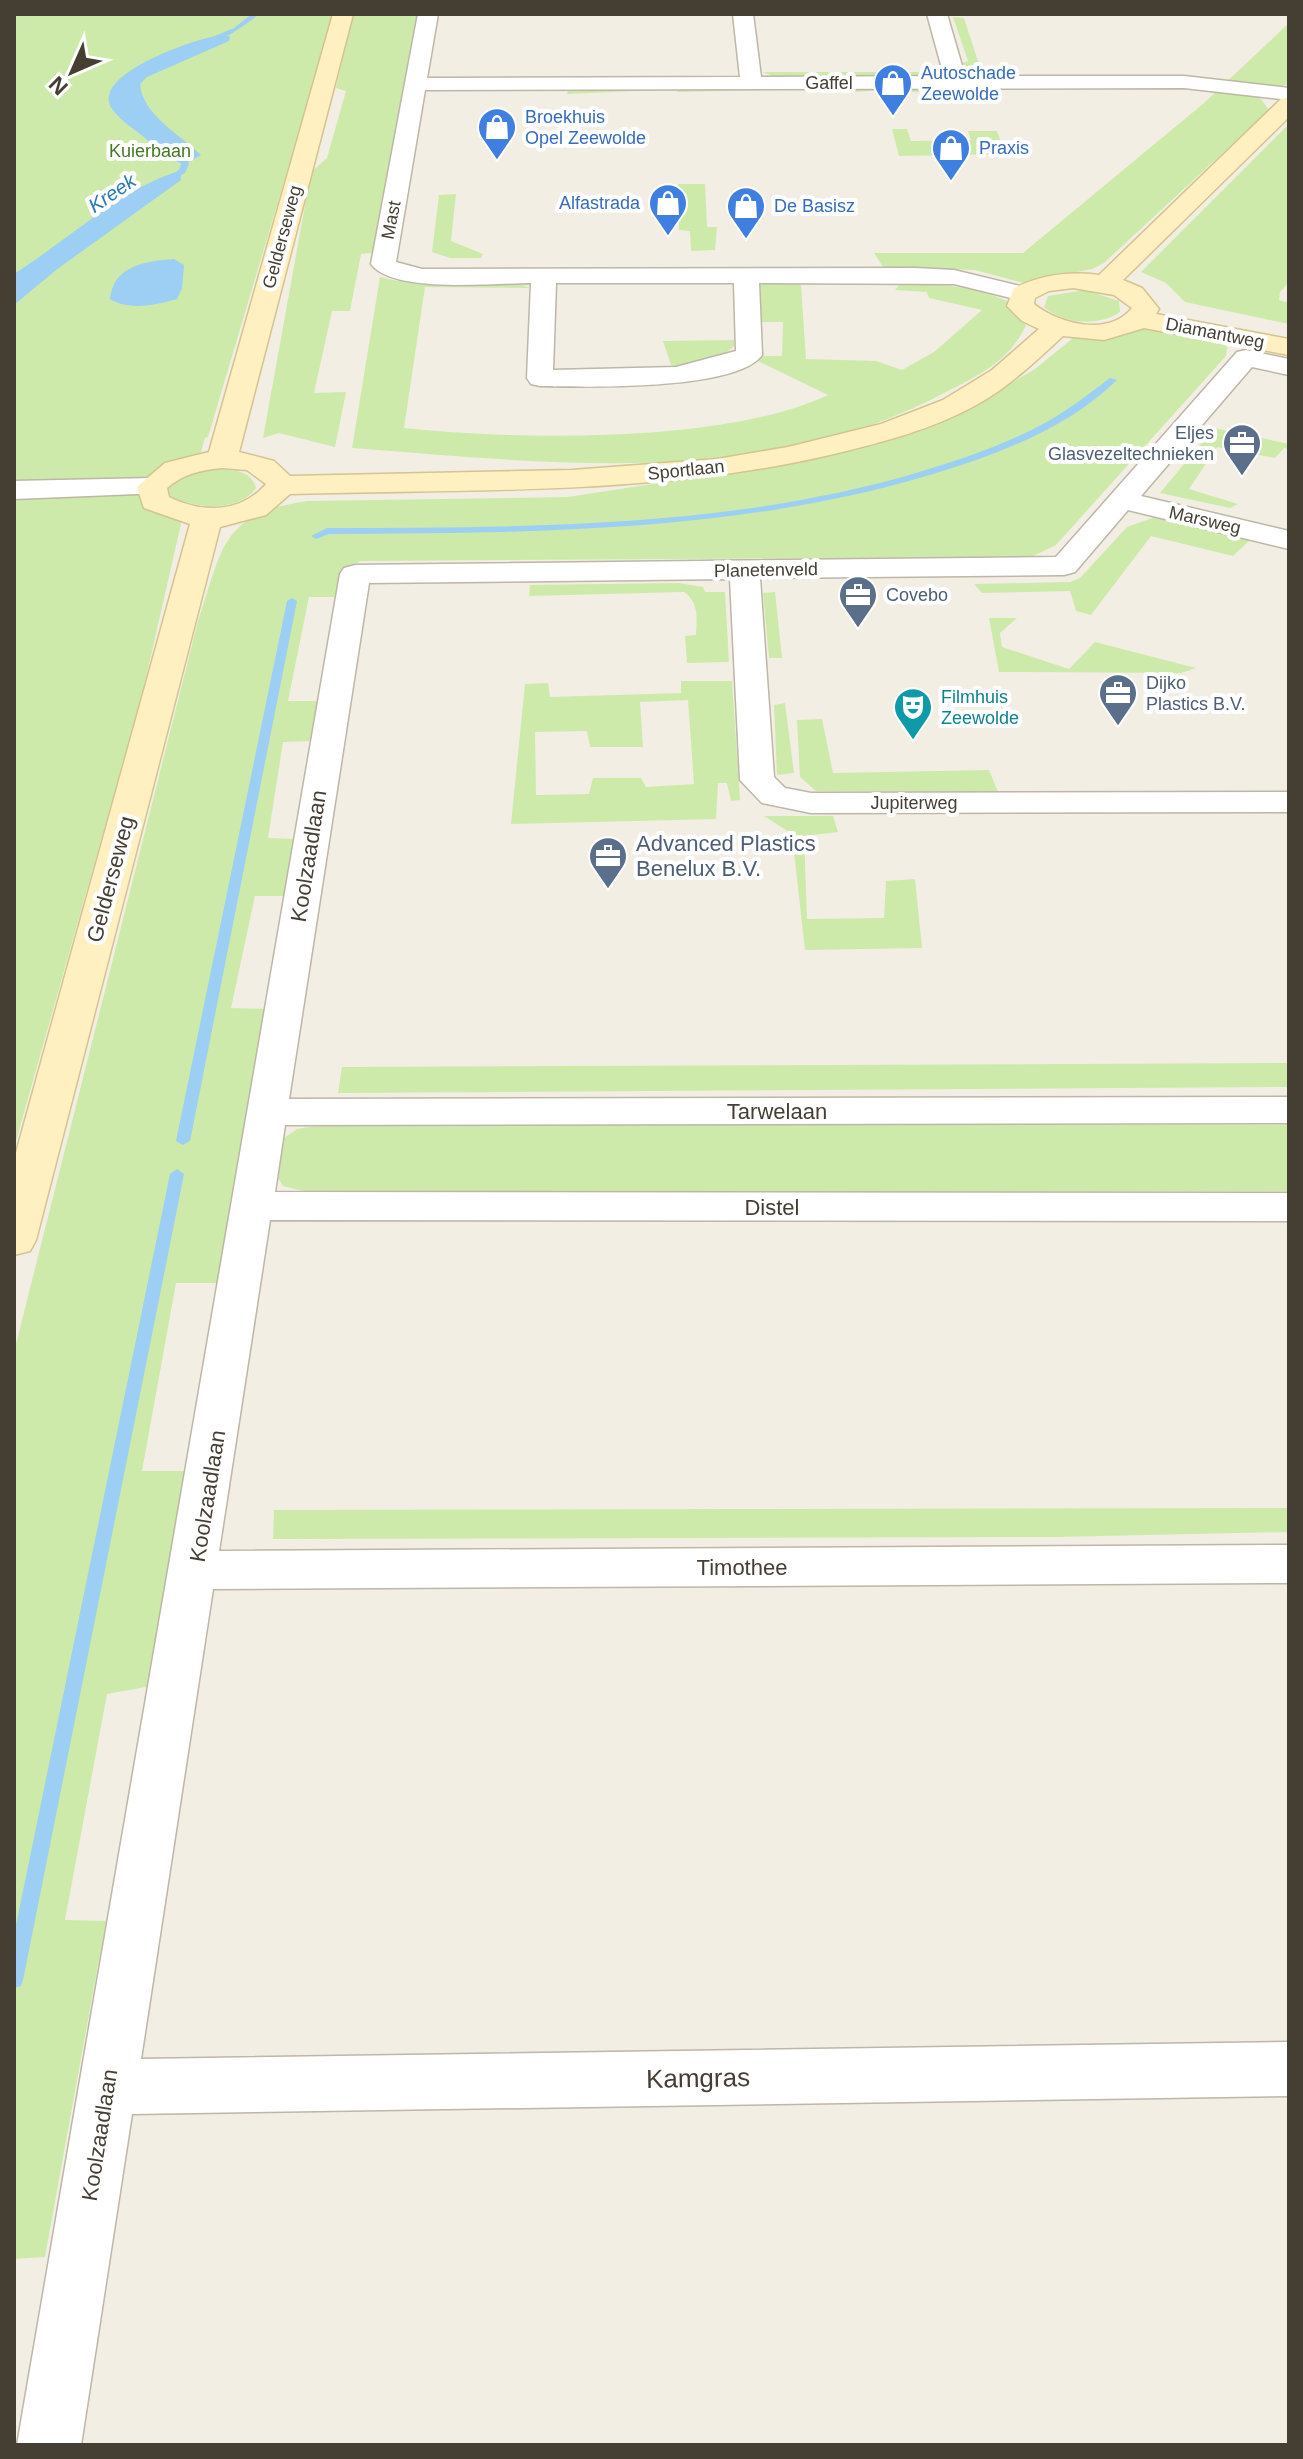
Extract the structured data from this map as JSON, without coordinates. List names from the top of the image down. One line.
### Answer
{"streets":{"street":["Gaffel","Mast","Gelderseweg","Diamantweg","Sportlaan","Marsweg","Planetenveld","Jupiterweg","Koolzaadlaan","Tarwelaan","Distel","Timothee","Kamgras"]},"crossings":[["Gaffel","Mast"],["Diamantweg","Planetenveld"],["Marsweg","Planetenveld"],["Planetenveld","Jupiterweg"],["Planetenveld","Koolzaadlaan"],["Koolzaadlaan","Tarwelaan"],["Koolzaadlaan","Distel"],["Koolzaadlaan","Timothee"],["Koolzaadlaan","Kamgras"]],"water":["Kreek"],"parks":["Kuierbaan"],"places":{"shop":["Autoschade Zeewolde","Broekhuis Opel Zeewolde","Praxis","Alfastrada","De Basisz"],"office":["Eljes Glasvezeltechnieken","Covebo","Dijko Plastics B.V.","Advanced Plastics Benelux B.V."],"theatre":["Filmhuis Zeewolde"]},"north":"bottom left"}
